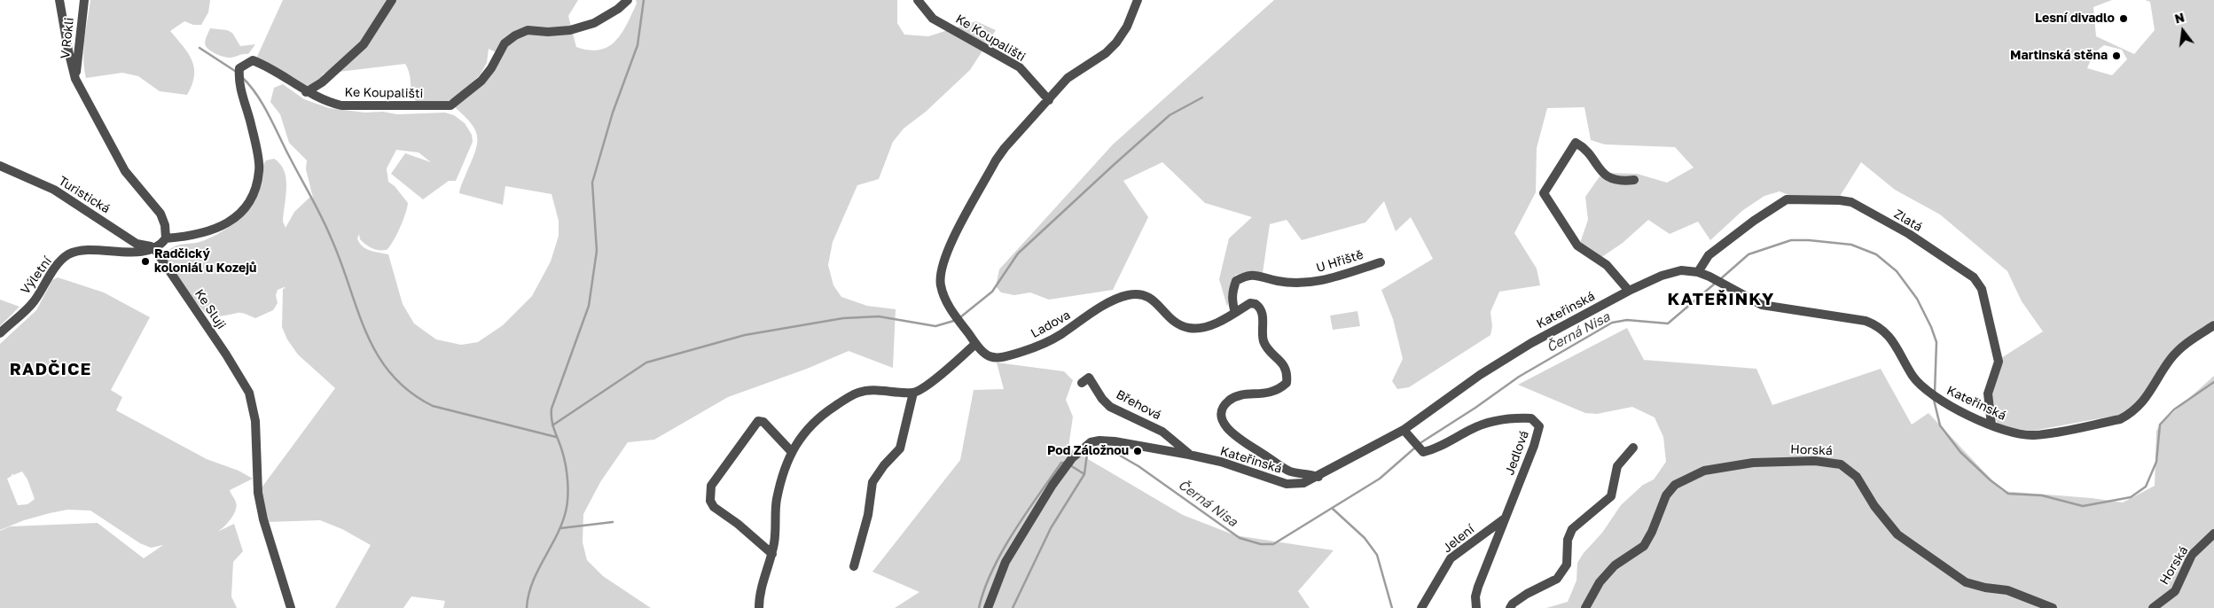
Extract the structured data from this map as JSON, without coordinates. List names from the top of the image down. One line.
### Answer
{"streets":{"street":["V Rokli","Ke Koupališti","Turistická","Zlatá","U Hřiště","Výletní","Ke Sluji","Kateřinská","Ladova","Břehová","Horská","Jedlová","Jelení"]},"crossings":[["Ke Koupališti","Ladova"],["Turistická","Výletní"],["Turistická","Ke Sluji"],["Zlatá","Kateřinská"],["U Hřiště","Ladova"],["Výletní","Ke Sluji"],["Kateřinská","Ladova"],["Kateřinská","Břehová"],["Kateřinská","Jedlová"],["Jedlová","Jelení"]],"districts":["KATEŘINKY","RADČICE"],"water":["Černá Nisa"],"places":["Lesní divadlo","Martinská stěna","Radčický koloniál u Kozejů","Pod Záložnou"],"north":"top"}
